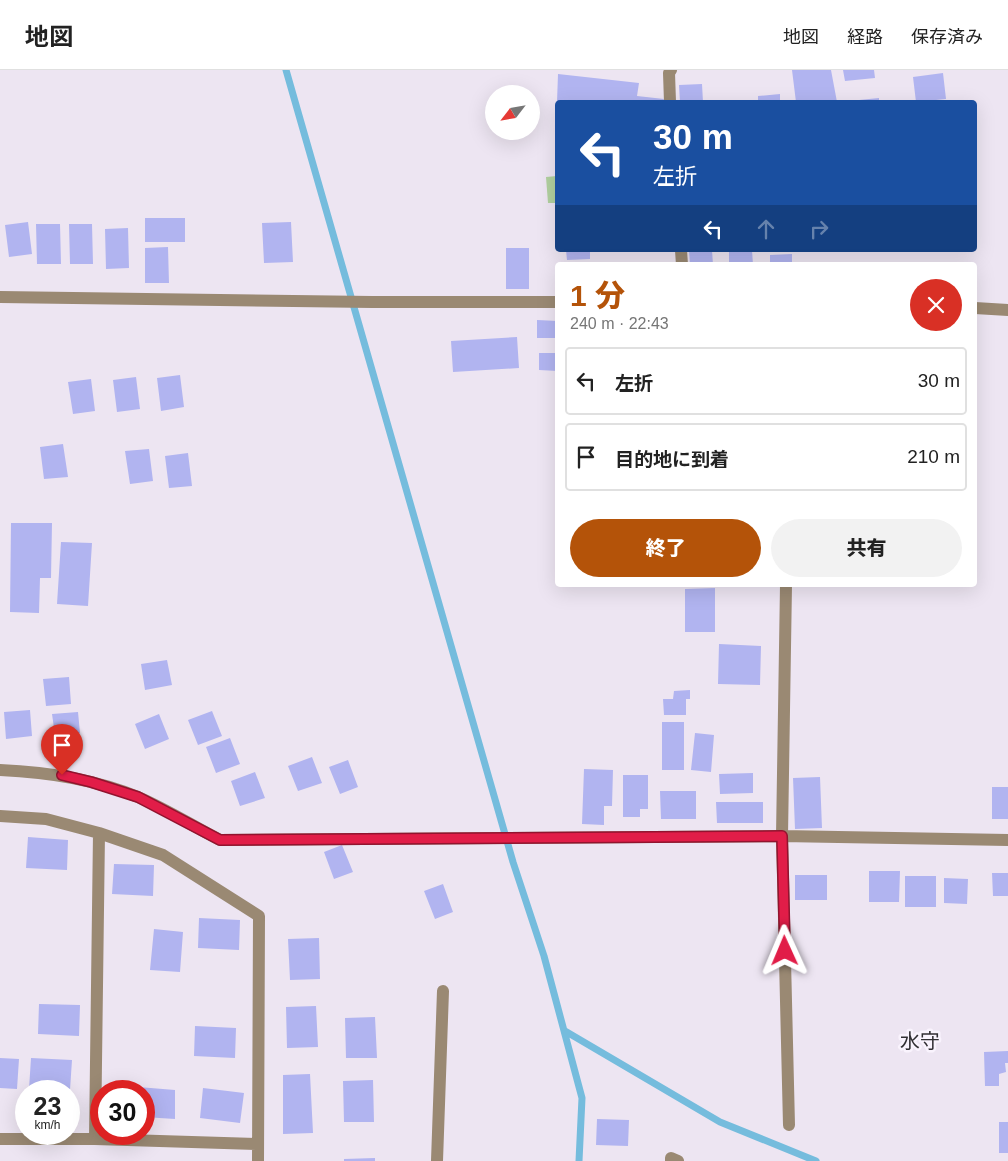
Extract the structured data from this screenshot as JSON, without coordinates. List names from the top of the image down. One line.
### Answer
{"districts":["水守"],"north":"bottom left","page":{"header":"地図","nav":["地図","経路","保存済み"],"turn":["30 m","左折"],"heading":["1 分","240 m · 22:43"],"list":[{"name":"左折","value":"30 m"},{"name":"目的地に到着","value":"210 m"}],"buttons":["終了","共有"],"speed":"23 km/h","limit":"30"}}
